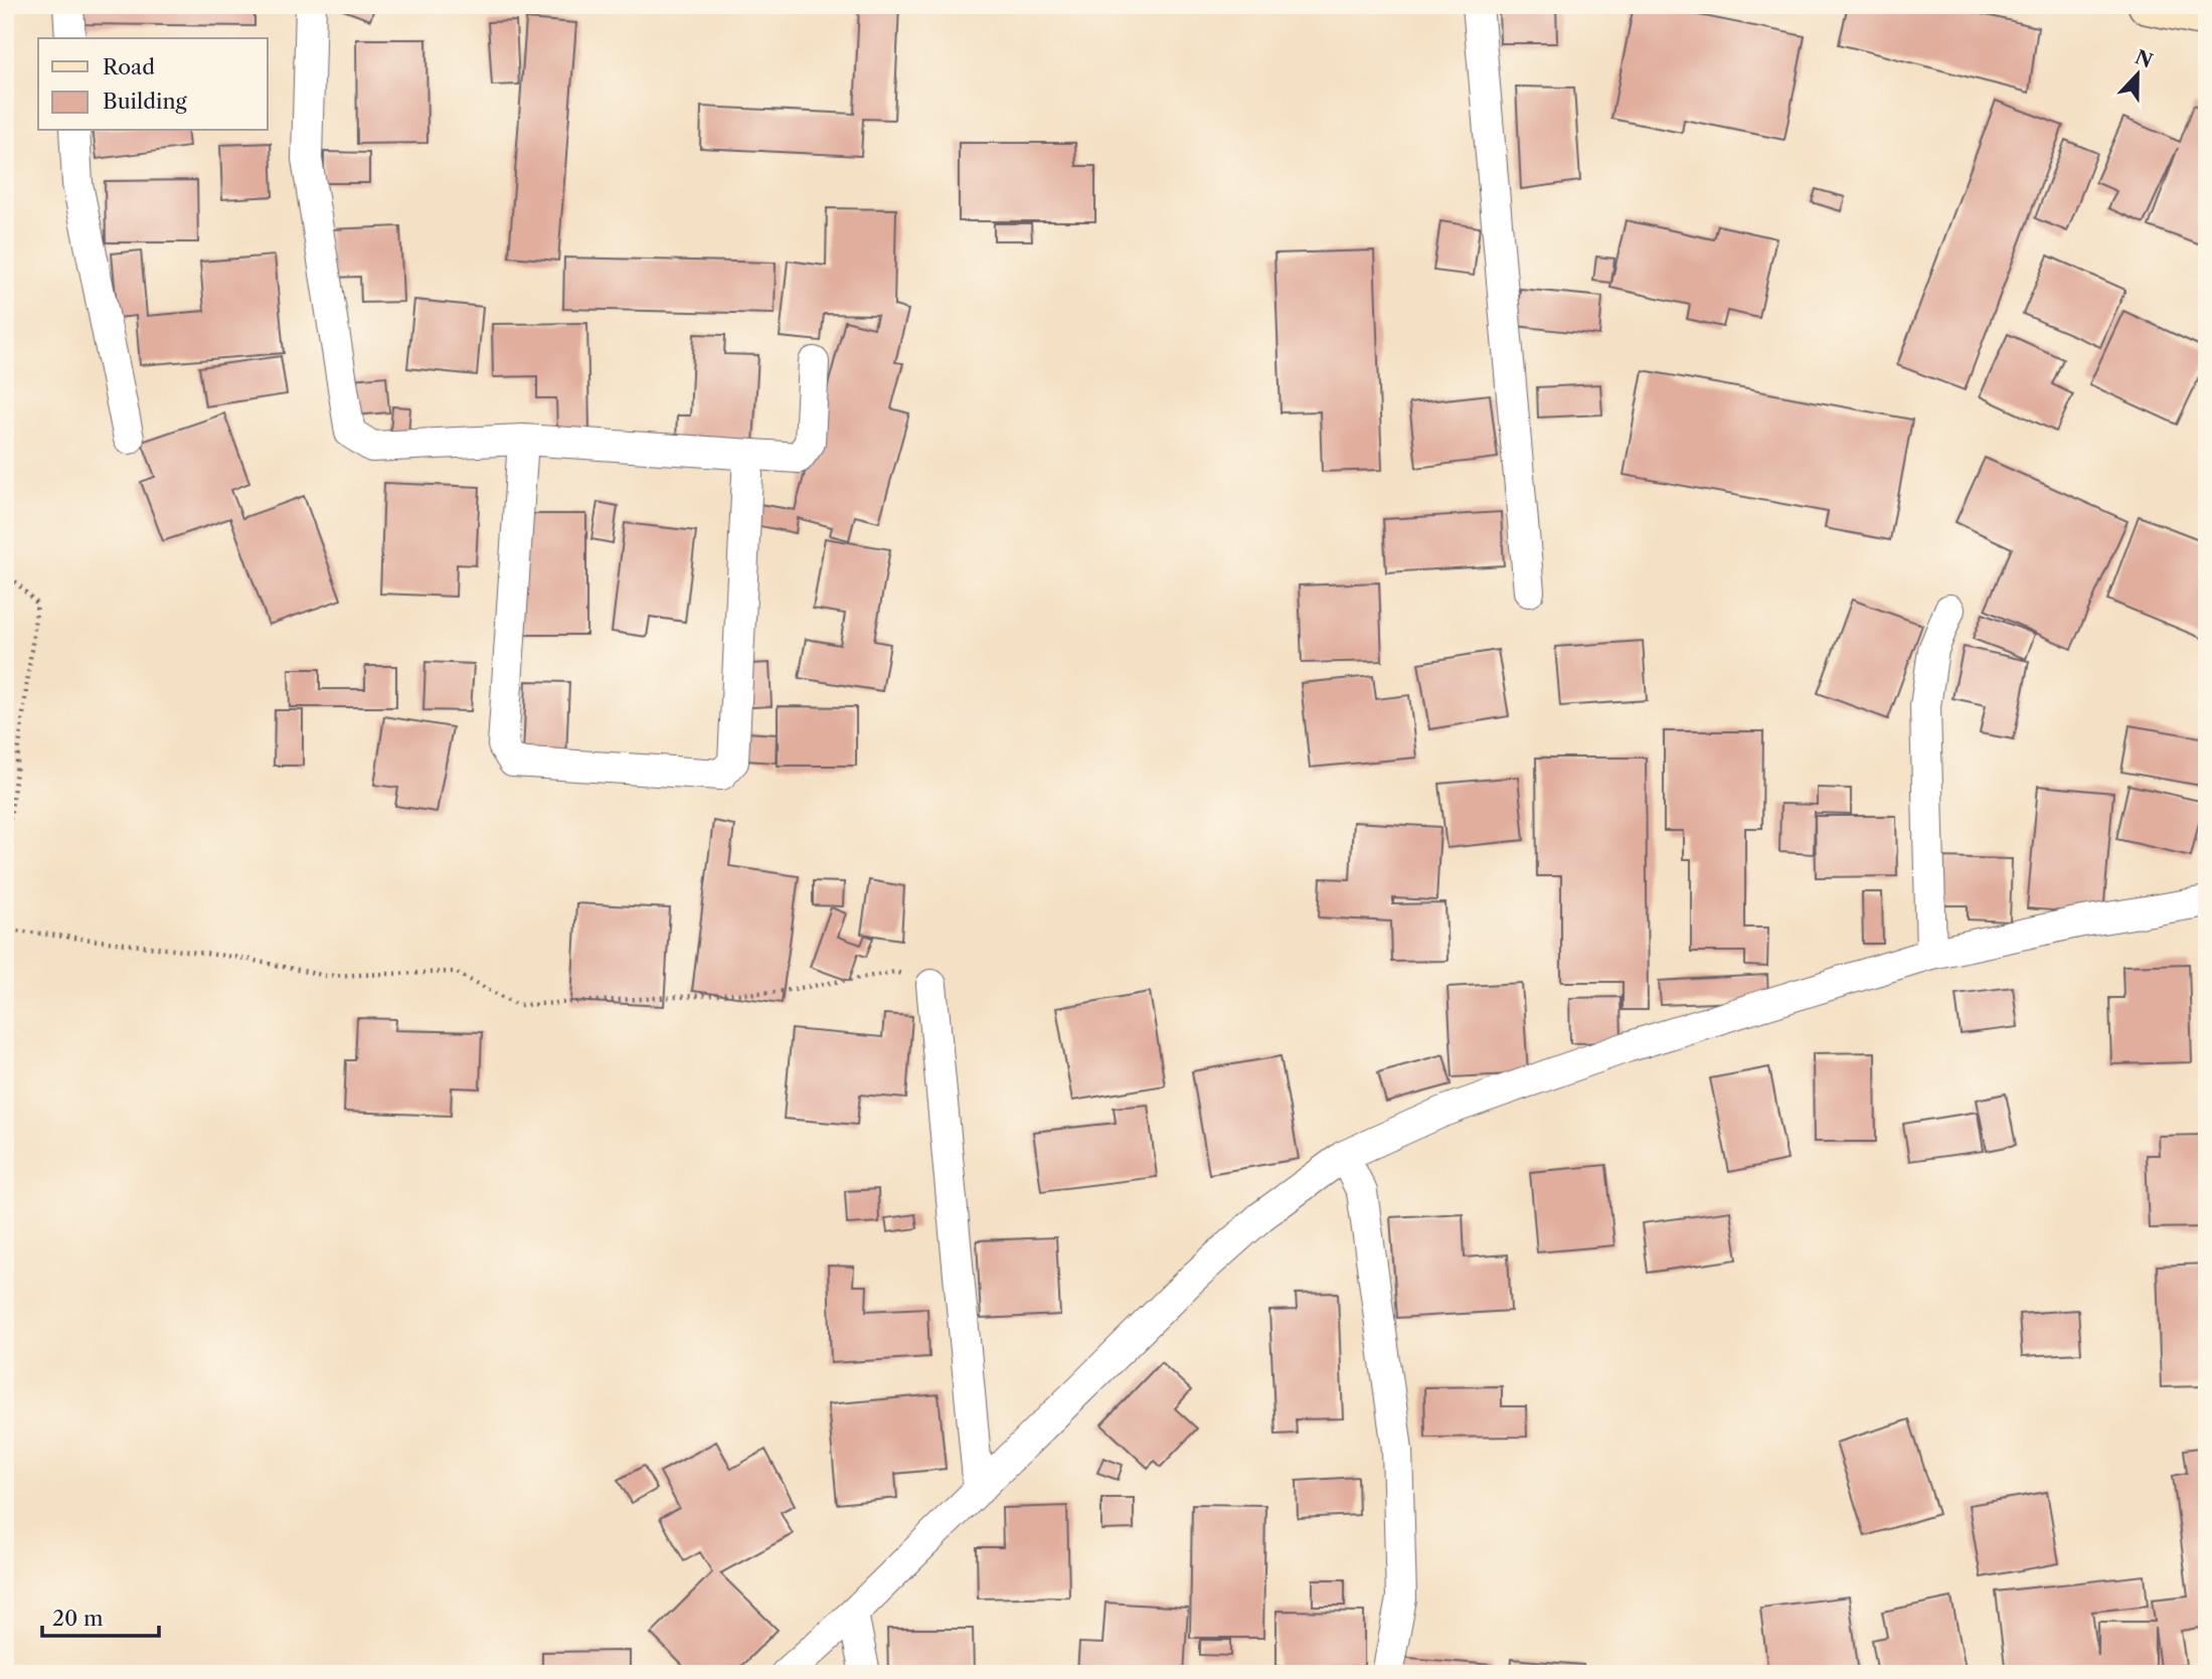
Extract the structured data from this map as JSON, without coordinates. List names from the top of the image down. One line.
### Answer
{"legend":["Road","Building"],"scale_bar":"20 m","north":"top"}
